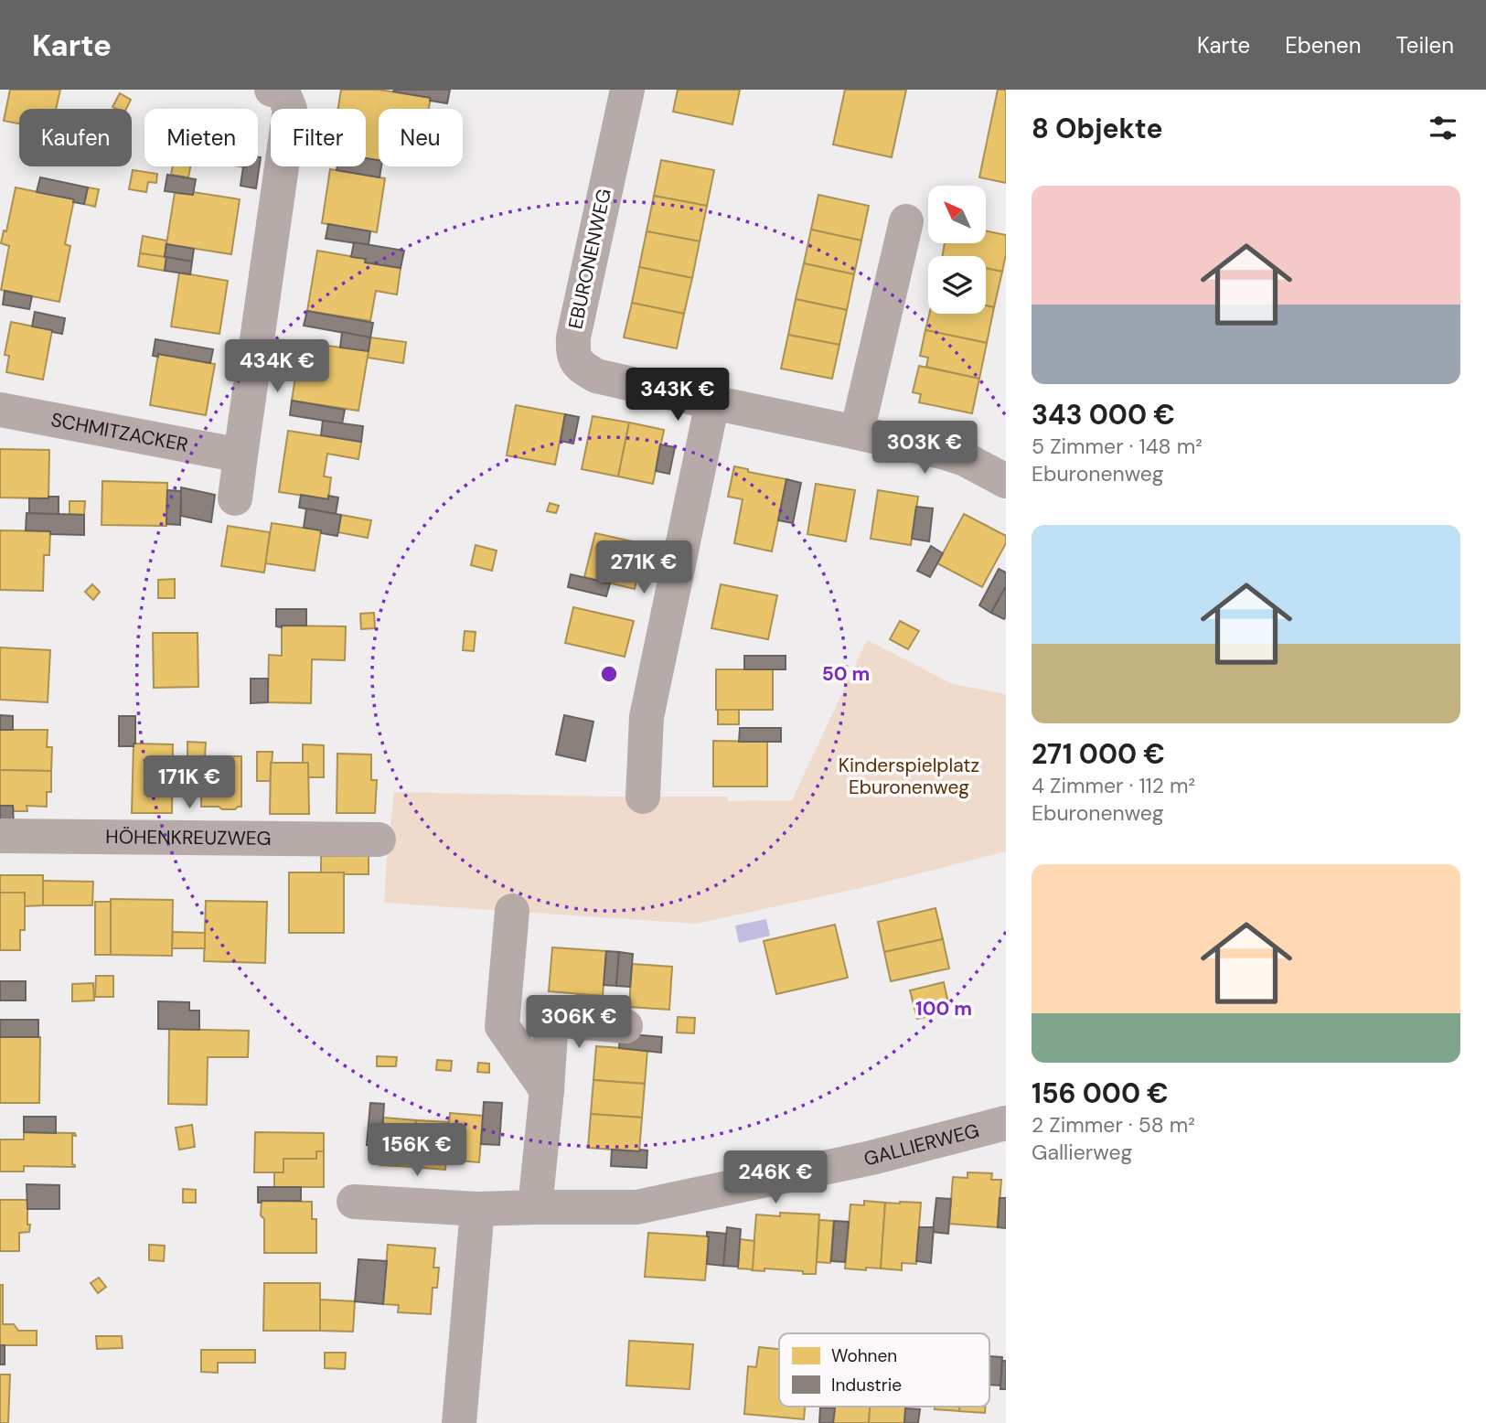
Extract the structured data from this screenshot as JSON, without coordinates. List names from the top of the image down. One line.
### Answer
{"streets":{"street":["EBURONENWEG","SCHMITZACKER","HÖHENKREUZWEG","GALLIERWEG"]},"parks":["Kinderspielplatz Eburonenweg"],"legend":["Wohnen","Industrie"],"north":"top left","page":{"header":"Karte","nav":["Karte","Ebenen","Teilen"],"heading":"8 Objekte","chip":["Kaufen","Mieten","Filter","Neu"],"list":[{"name":"343 000 €","note":"5 Zimmer · 148 m² · Eburonenweg"},{"name":"271 000 €","note":"4 Zimmer · 112 m² · Eburonenweg"},{"name":"156 000 €","note":"2 Zimmer · 58 m² · Gallierweg"}],"price":["434K €","343K €","303K €","271K €","171K €","306K €","156K €","246K €"]},"rings":["50 m","100 m"]}
